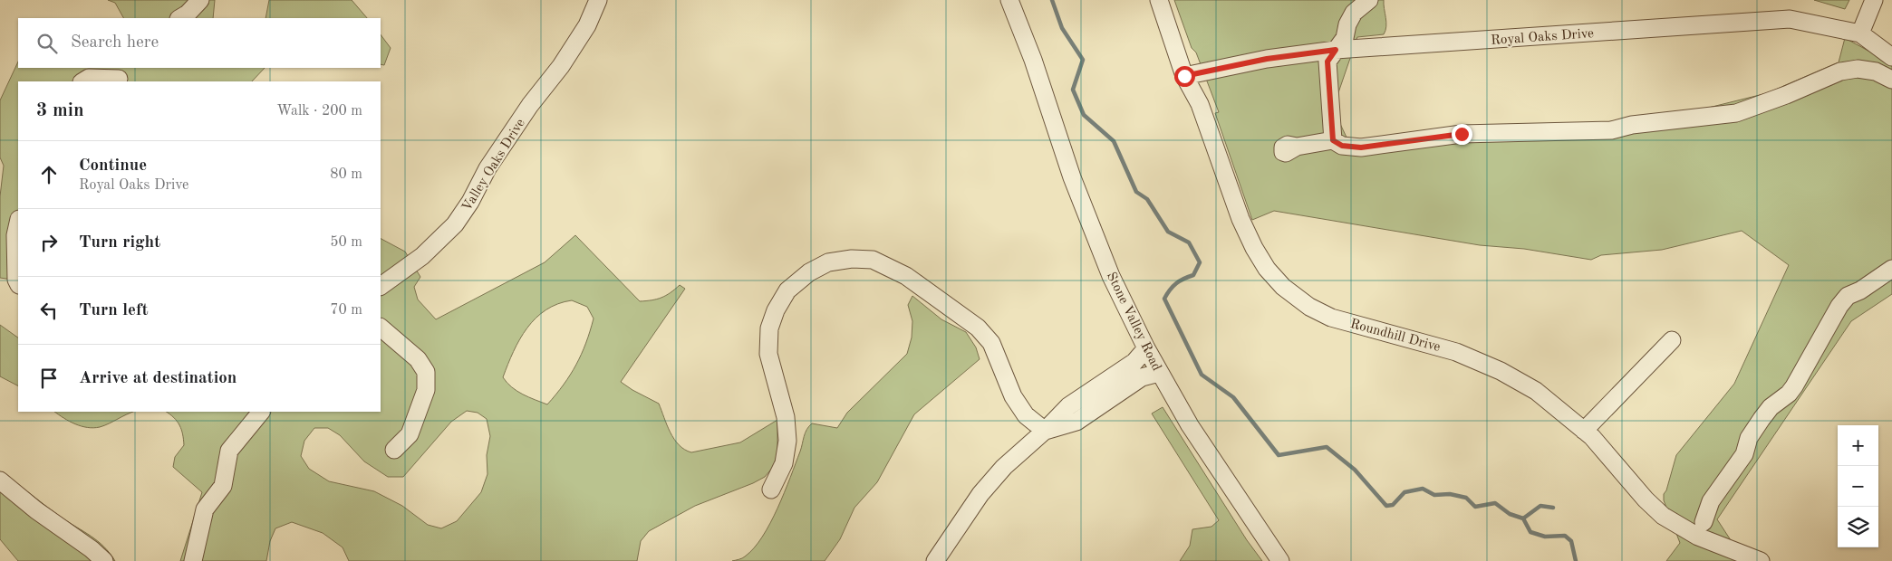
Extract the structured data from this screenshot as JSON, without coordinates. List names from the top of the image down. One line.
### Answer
{"streets":{"street":["Royal Oaks Drive","Valley Oaks Drive","Stone Valley Road","Roundhill Drive"]},"crossings":[["Royal Oaks Drive","Roundhill Drive"]],"page":{"search":"Search here","heading":["3 min","Walk · 200 m"],"list":[["Continue","Royal Oaks Drive","80 m"],["Turn right","50 m"],["Turn left","70 m"],"Arrive at destination"],"map_buttons":["+","−"]}}
